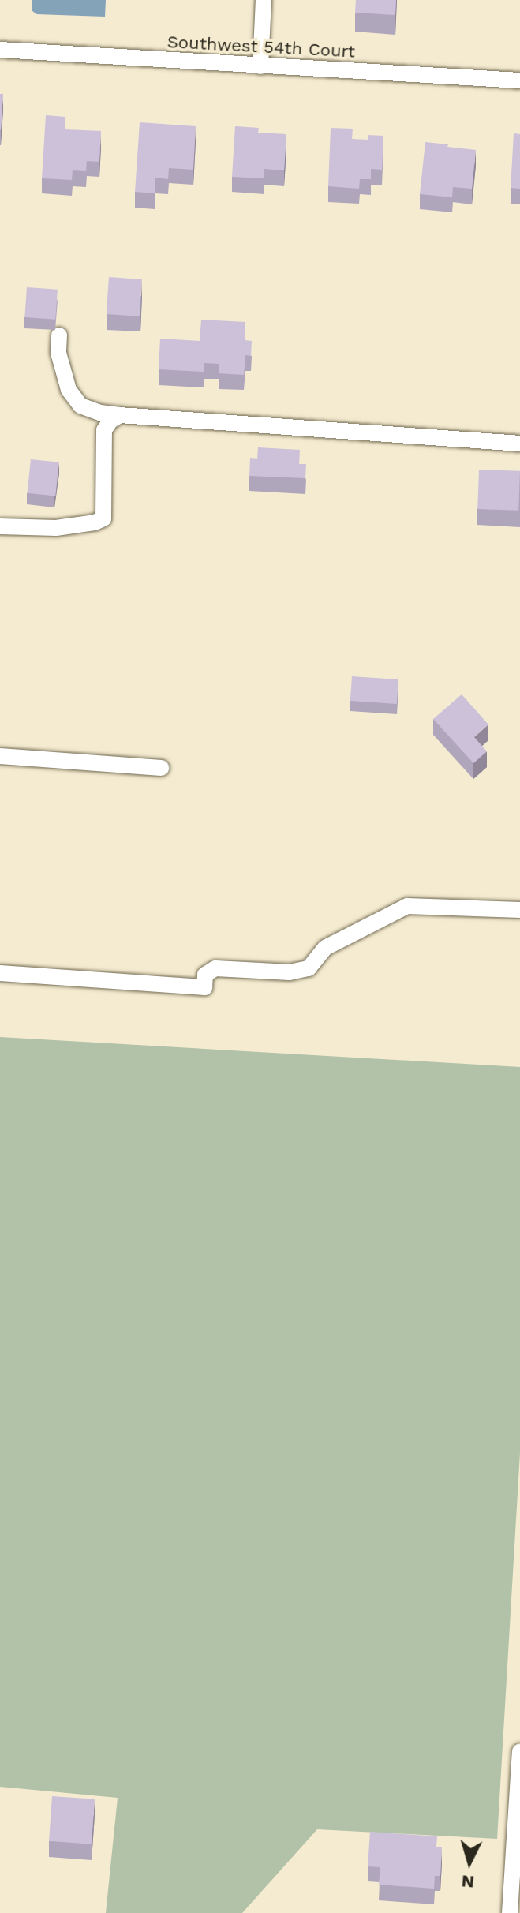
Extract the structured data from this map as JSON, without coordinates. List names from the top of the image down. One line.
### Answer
{"streets":{"street":["Southwest 54th Court"]},"north":"bottom"}
